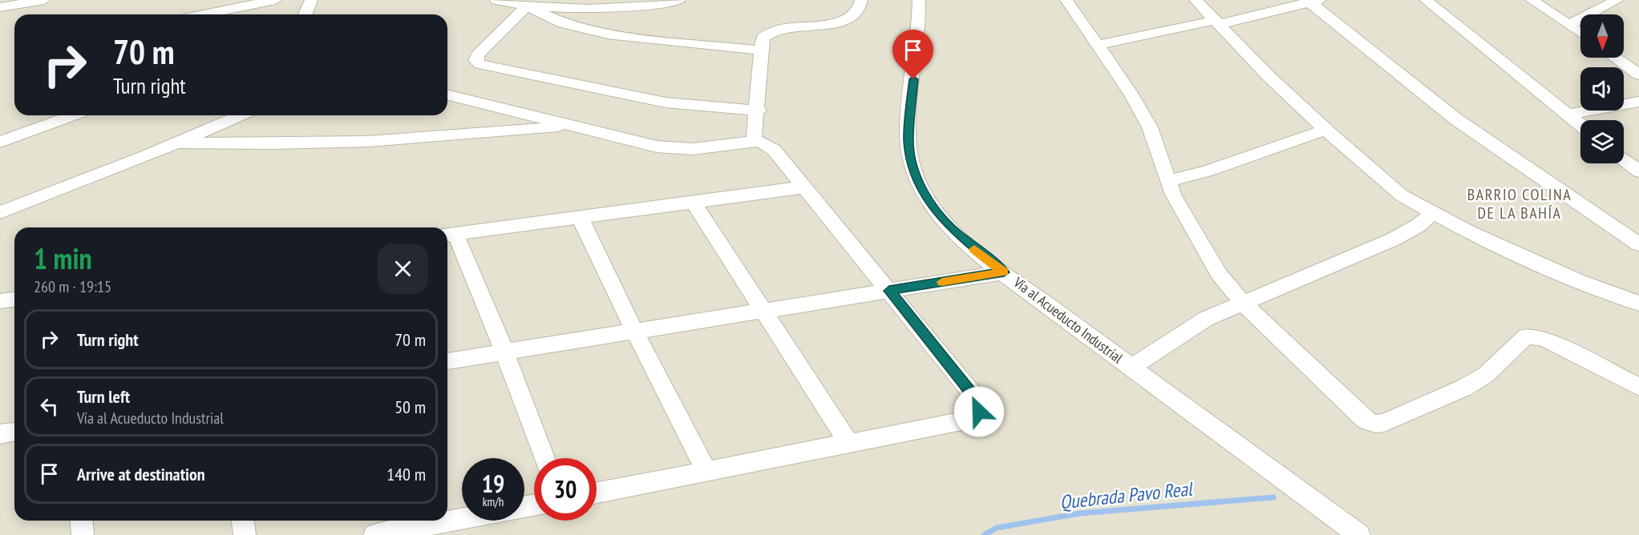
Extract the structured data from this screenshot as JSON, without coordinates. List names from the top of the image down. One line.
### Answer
{"streets":{"street":["Vía al Acueducto Industrial"]},"districts":["BARRIO COLINA DE LA BAHÍA"],"water":["Quebrada Pavo Real"],"north":"bottom","page":{"turn":["70 m","Turn right"],"heading":["1 min","260 m · 19:15"],"list":[{"name":"Turn right","value":"70 m"},{"name":"Turn left","note":"Vía al Acueducto Industrial","value":"50 m"},{"name":"Arrive at destination","value":"140 m"}],"speed":"19 km/h","limit":"30"}}
